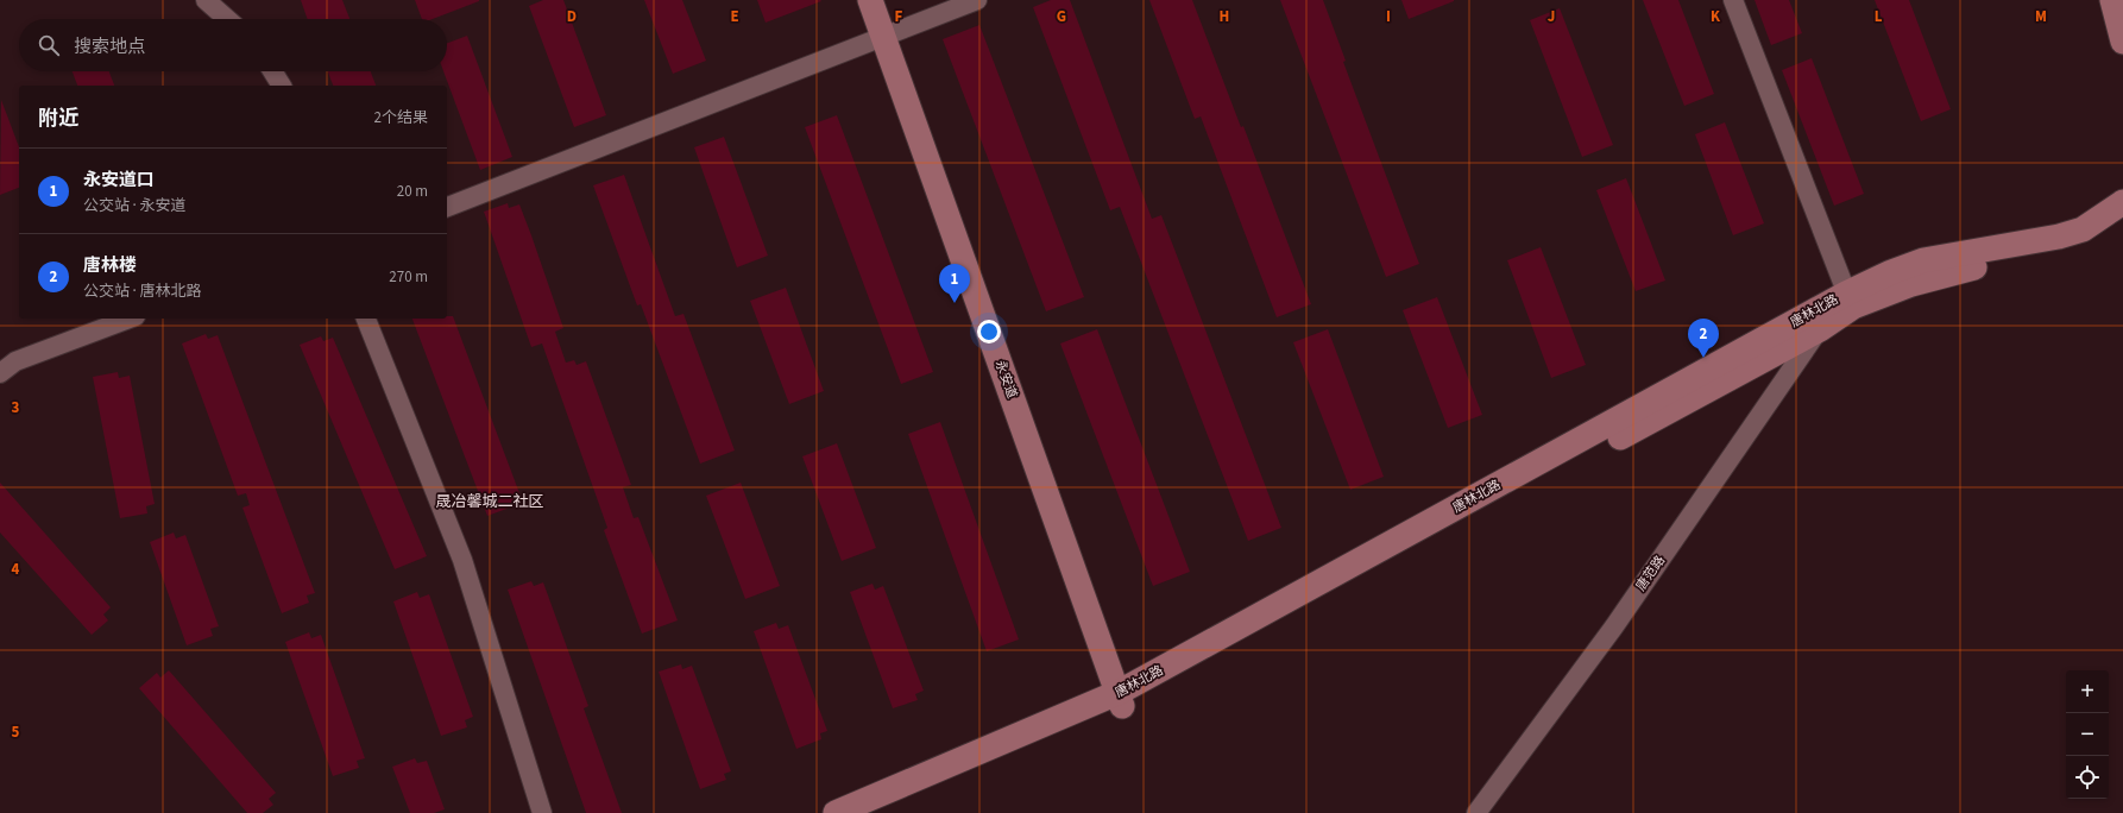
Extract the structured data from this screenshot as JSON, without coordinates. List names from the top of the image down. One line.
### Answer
{"streets":{"main road":["唐林北路","永安道"],"street":["唐范路"]},"crossings":[["唐林北路","永安道"],["唐林北路","唐范路"]],"districts":["晟冶馨城二社区"],"page":{"search":"搜索地点","heading":["附近","2个结果"],"list":[{"mark":"1","name":"永安道口","note":"公交站 · 永安道","value":"20 m"},{"mark":"2","name":"唐林楼","note":"公交站 · 唐林北路","value":"270 m"}],"pins":["1","2"],"map_buttons":["+","−"]},"grid":{"columns":["D","E","F","G","H","I","J","K","L","M"],"rows":["3","4","5"]}}
